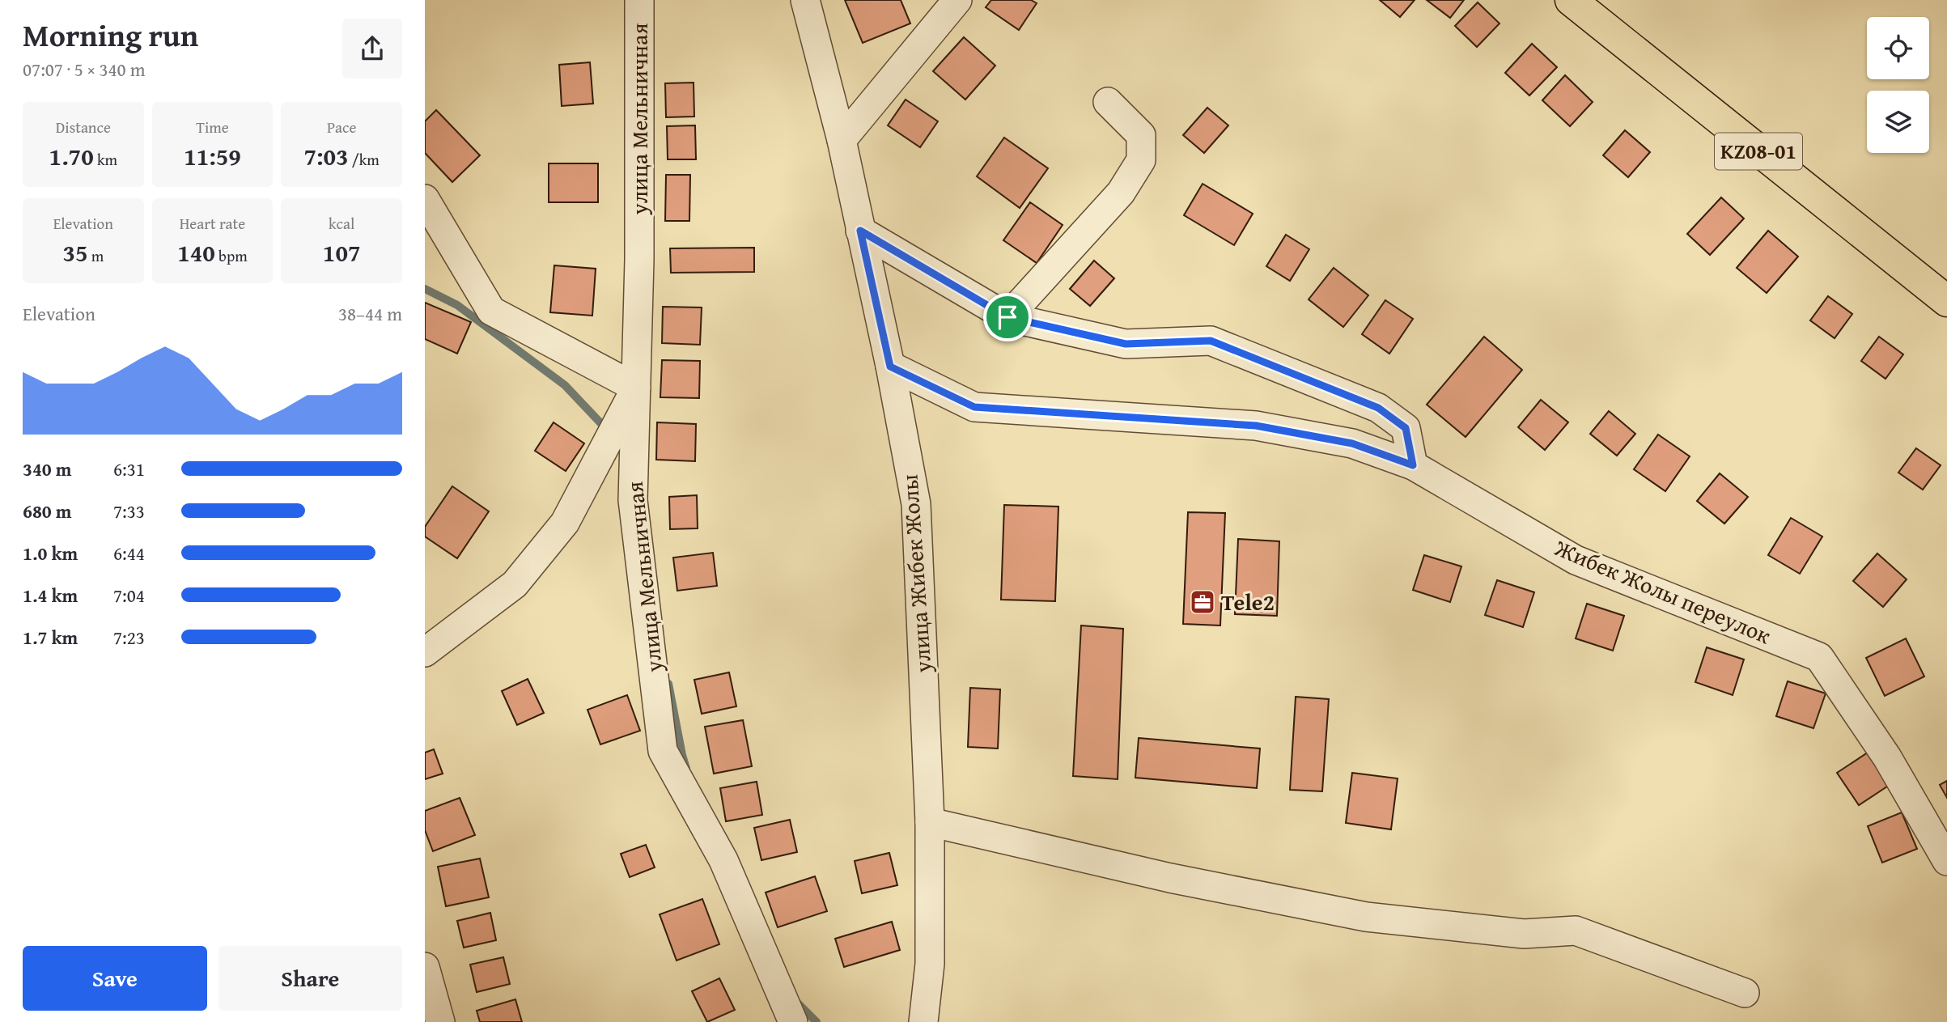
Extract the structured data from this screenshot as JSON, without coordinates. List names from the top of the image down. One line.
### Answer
{"streets":{"main road":["KZ08-01"],"street":["улица Мельничная","улица Жибек Жолы","Жибек Жолы переулок"]},"crossings":[["улица Жибек Жолы","Жибек Жолы переулок"]],"places":{"office":["Tele2"]},"page":{"heading":["Morning run","07:07 · 5 × 340 m"],"stats":[["Distance","1.70 km"],["Time","11:59"],["Pace","7:03 /km"],["Elevation","35 m"],["Heart rate","140 bpm"],["kcal","107"]],"chart":["Elevation","38–44 m"],"list":[{"name":"340 m","note":"6:31"},{"name":"680 m","note":"7:33"},{"name":"1.0 km","note":"6:44"},{"name":"1.4 km","note":"7:04"},{"name":"1.7 km","note":"7:23"}],"buttons":["Save","Share"]}}
